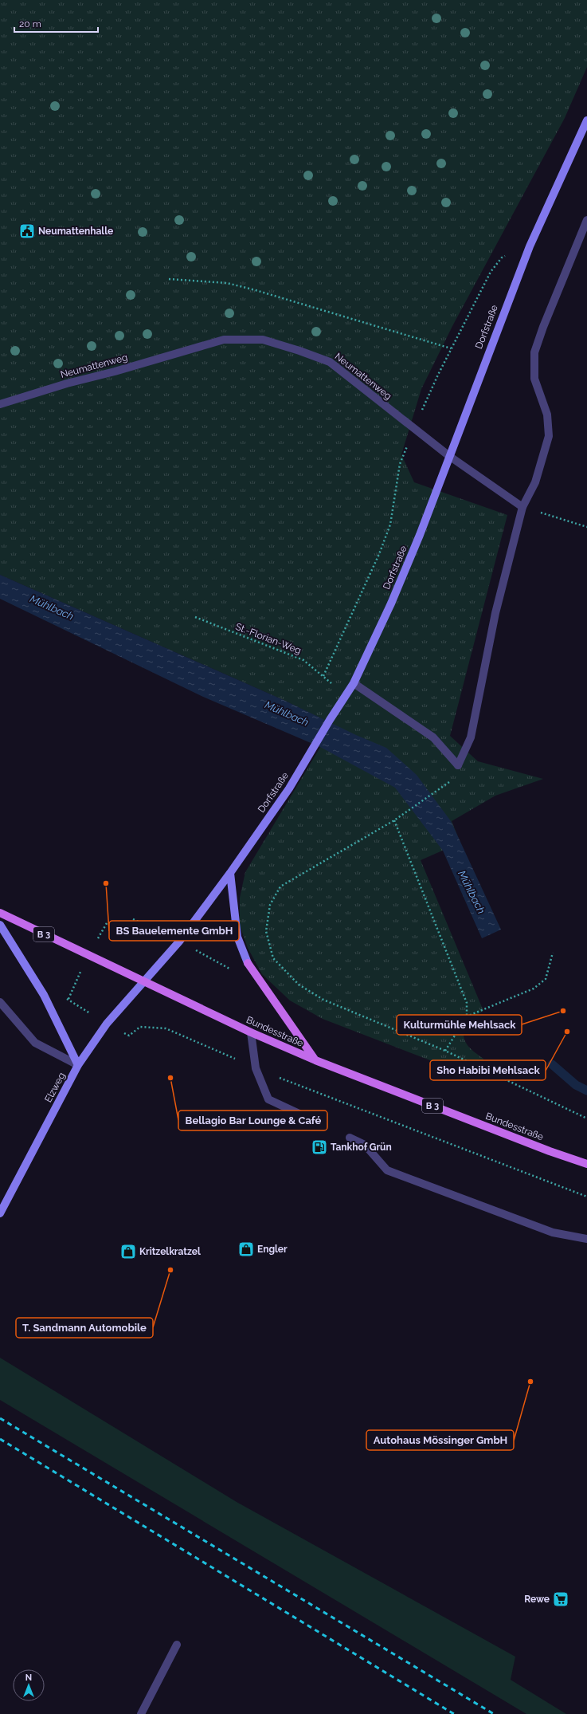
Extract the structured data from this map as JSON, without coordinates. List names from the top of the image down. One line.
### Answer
{"streets":{"main road":["B 3","Bundesstraße"],"street":["Dorfstraße","Neumattenweg","Elzweg"],"path":["St.-Florian-Weg"]},"crossings":[["Dorfstraße","Neumattenweg"],["Dorfstraße","St.-Florian-Weg"],["Dorfstraße","Bundesstraße"],["Dorfstraße","Elzweg"],["Bundesstraße","Elzweg"]],"water":["Mühlbach"],"places":{"public building":["Neumattenhalle"],"other":["BS Bauelemente GmbH","Kulturmühle Mehlsack","Sho Habibi Mehlsack","Bellagio Bar Lounge & Café","T. Sandmann Automobile","Autohaus Mössinger GmbH"],"fuel station":["Tankhof Grün"],"shop":["Engler","Kritzelkratzel"],"supermarket":["Rewe"]},"scale_bar":"20 m","north":"top"}
